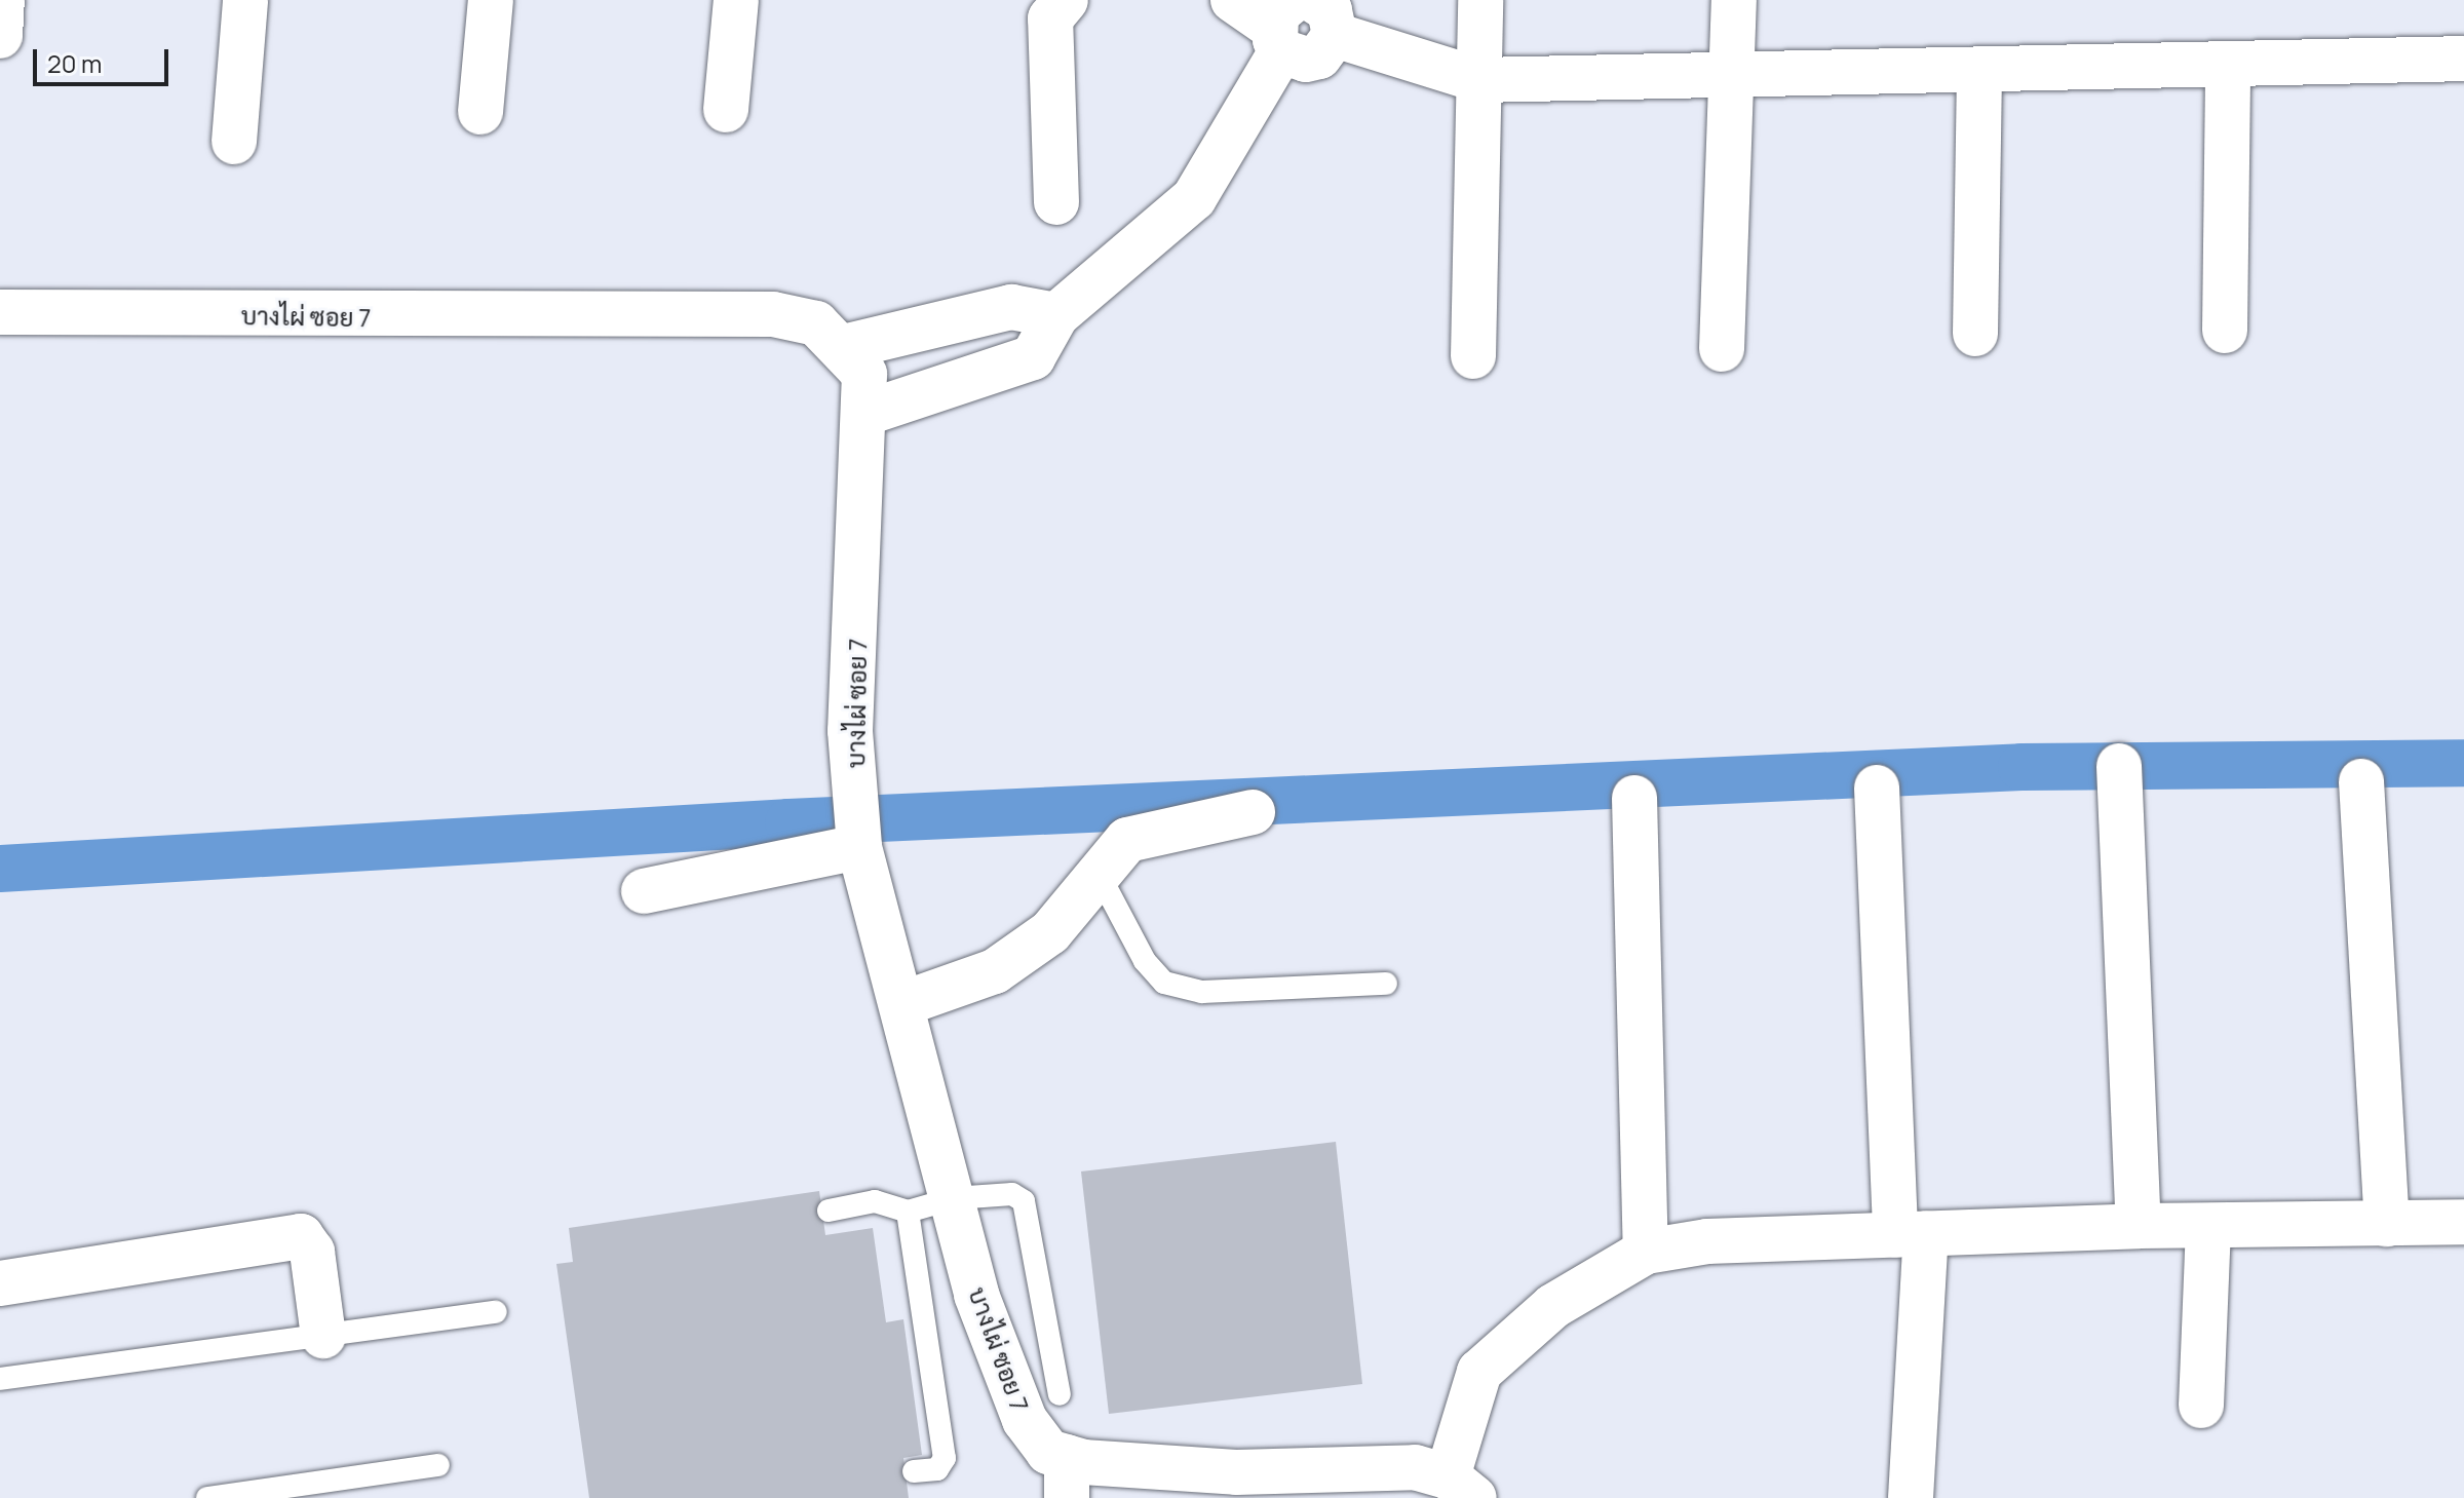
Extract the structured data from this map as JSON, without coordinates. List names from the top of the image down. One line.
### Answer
{"streets":{"street":["บางไผ่ ซอย 7"]},"scale_bar":"20 m"}
